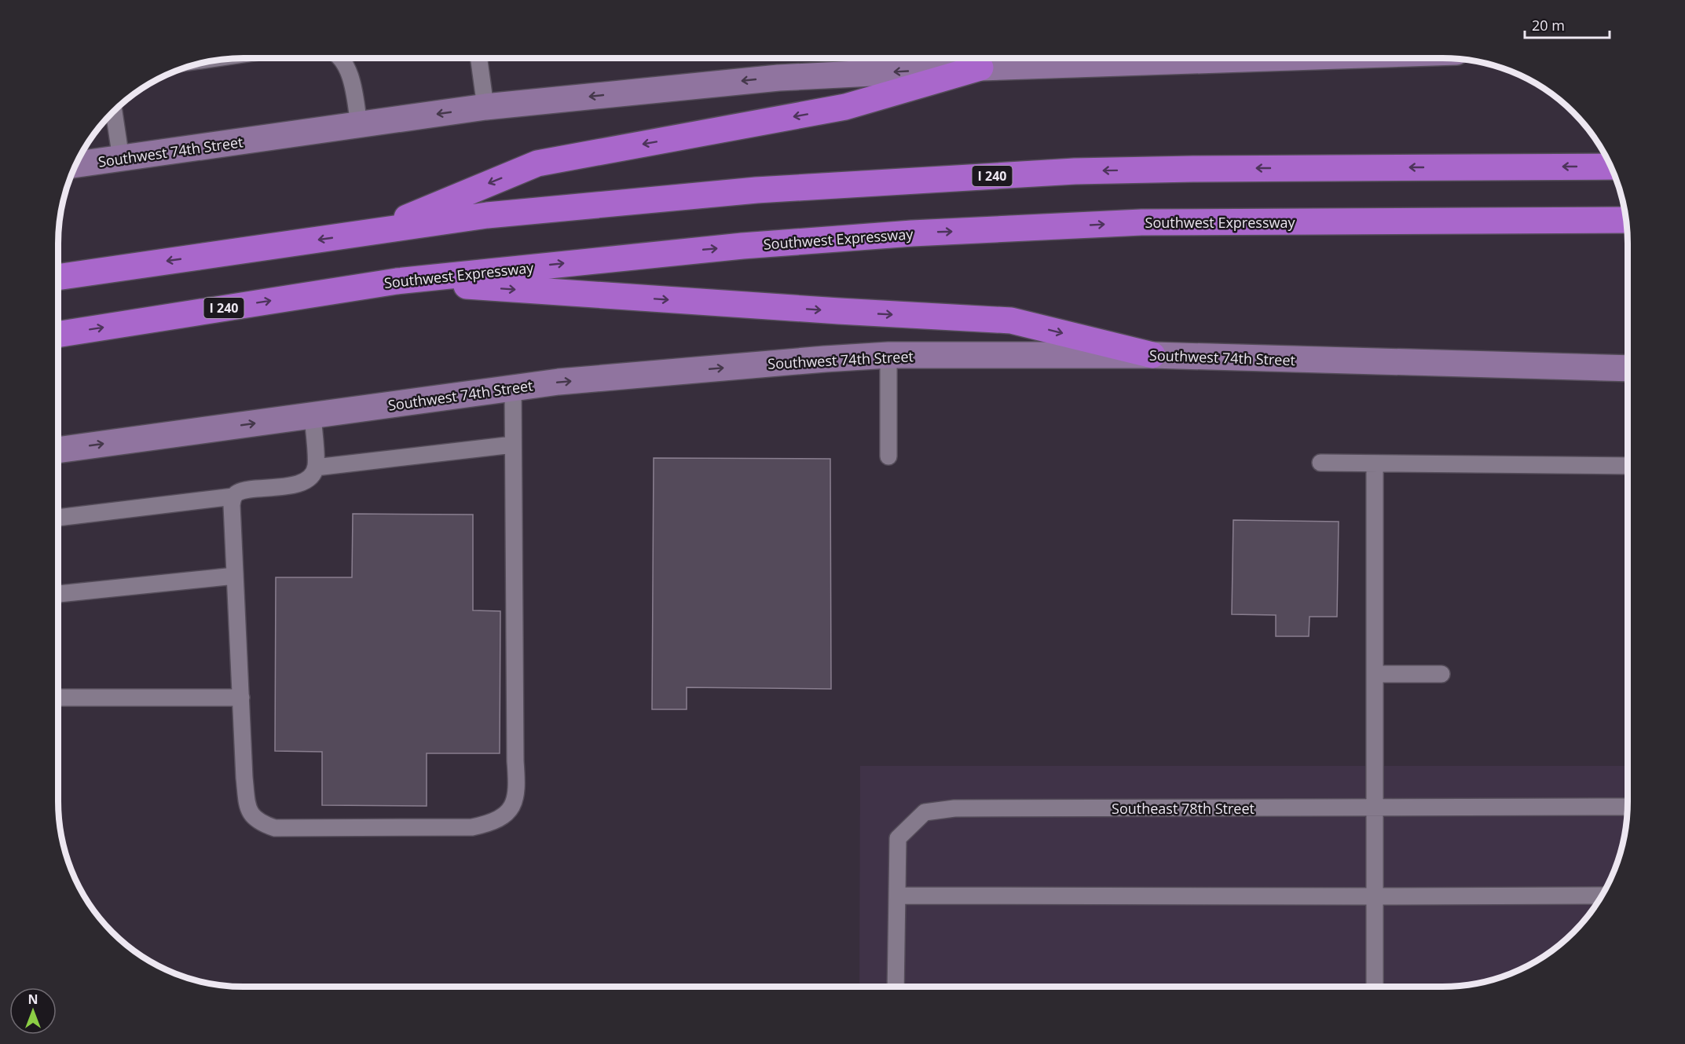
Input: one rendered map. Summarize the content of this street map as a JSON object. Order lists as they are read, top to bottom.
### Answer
{
  "streets": {
    "highway": ["I 240", "Southwest Expressway"],
    "main road": ["Southwest 74th Street"],
    "lane": ["Southeast 78th Street"]
  },
  "scale_bar": "20 m",
  "north": "top"
}
